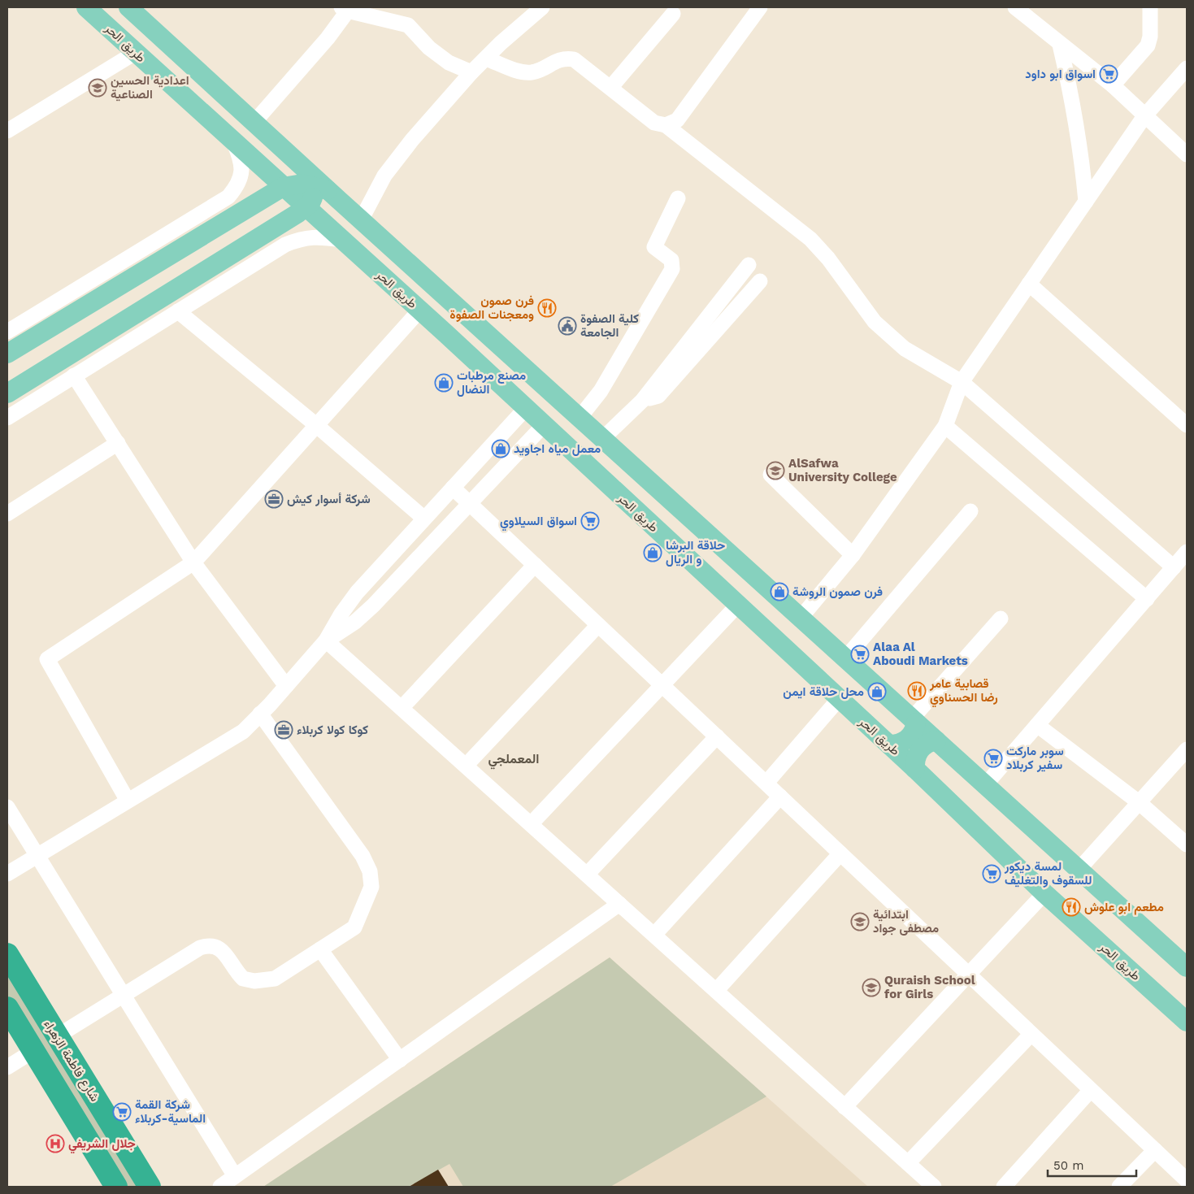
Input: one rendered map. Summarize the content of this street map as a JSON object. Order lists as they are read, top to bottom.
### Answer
{
  "streets": {
    "highway": ["شارع فاطمة الزهراء"],
    "main road": ["طريق الحر"]
  },
  "districts": ["المعملجي"],
  "places": {
    "supermarket": [
      "اسواق ابو داود",
      "اسواق السيلاوي",
      "Alaa Al Aboudi Markets",
      "سوبر ماركت سفير كربلاد",
      "لمسة ديكور للسقوف والتغليف",
      "شركة القمة الماسية-كربلاء"
    ],
    "school or university": [
      "اعدادية الحسين الصناعية",
      "AlSafwa University College",
      "ابتدائية مصطفى جواد",
      "Quraish School for Girls"
    ],
    "restaurant": ["فرن صمون ومعجنات الصفوة", "قصابية عامر رضا الحسناوي", "مطعم ابو علوش"],
    "public building": ["كلية الصفوة الجامعة"],
    "shop": [
      "مصنع مرطبات النضال",
      "معمل مياه اجاويد",
      "حلاقة البرشا و الريال",
      "فرن صمون الروشة",
      "محل حلاقة ايمن"
    ],
    "office": ["شركة أسوار كيش", "كوكا كولا كربلاء"],
    "hospital": ["جلال الشريفي"]
  },
  "scale_bar": "50 m"
}
